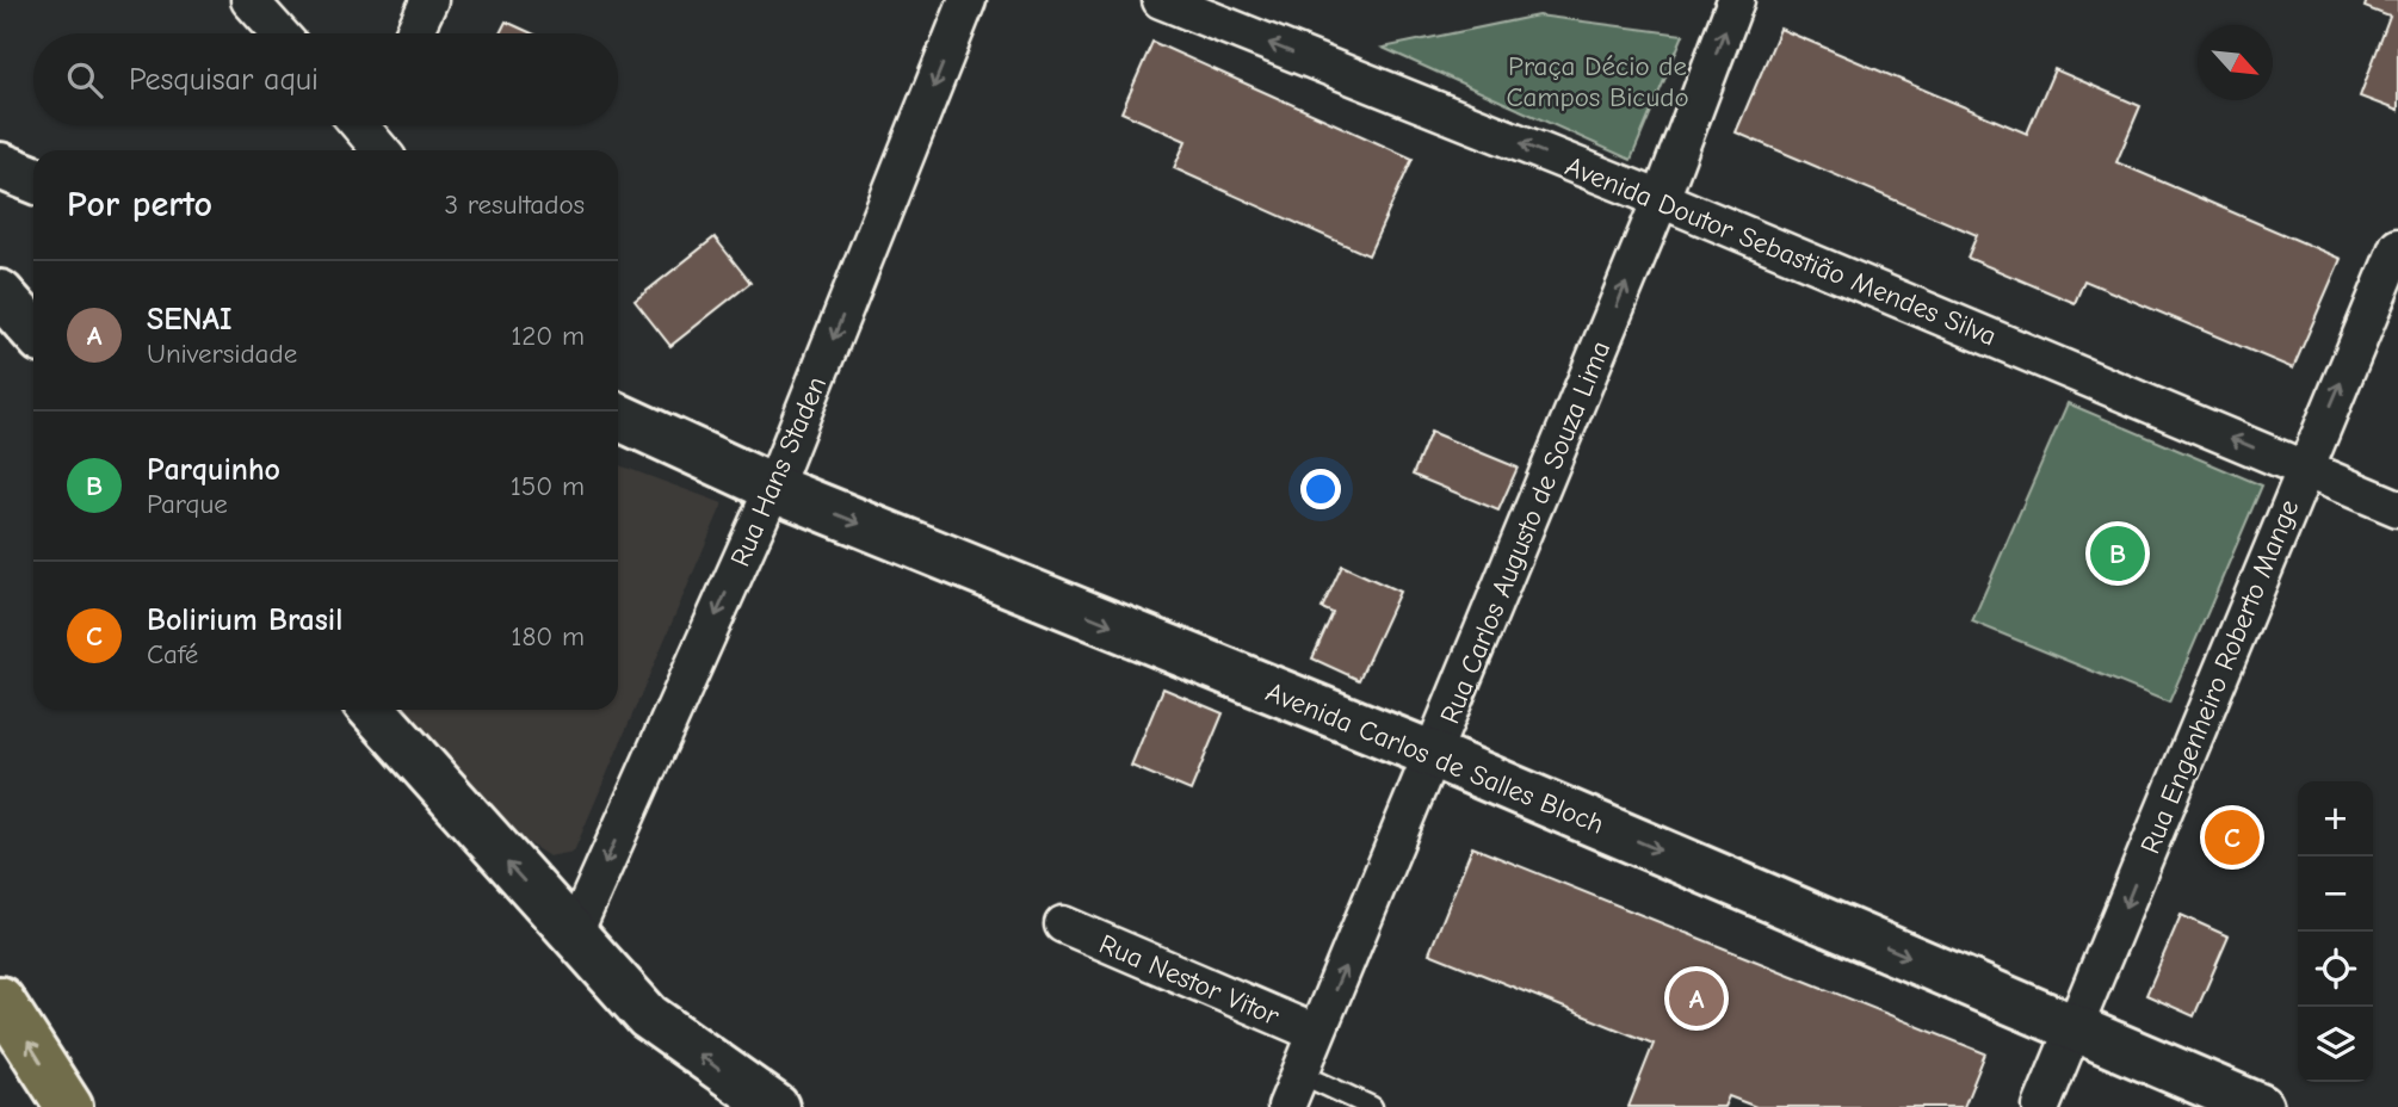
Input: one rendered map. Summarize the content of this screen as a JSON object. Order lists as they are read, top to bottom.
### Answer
{
  "streets": {
    "street": [
      "Avenida Doutor Sebastião Mendes Silva",
      "Rua Hans Staden",
      "Rua Carlos Augusto de Souza Lima",
      "Rua Engenheiro Roberto Mange",
      "Avenida Carlos de Salles Bloch",
      "Rua Nestor Vitor"
    ]
  },
  "crossings": [
    ["Avenida Doutor Sebastião Mendes Silva", "Rua Carlos Augusto de Souza Lima"],
    ["Avenida Doutor Sebastião Mendes Silva", "Rua Engenheiro Roberto Mange"],
    ["Rua Hans Staden", "Avenida Carlos de Salles Bloch"],
    ["Rua Carlos Augusto de Souza Lima", "Avenida Carlos de Salles Bloch"],
    ["Rua Carlos Augusto de Souza Lima", "Rua Nestor Vitor"],
    ["Rua Engenheiro Roberto Mange", "Avenida Carlos de Salles Bloch"]
  ],
  "one_way": [
    "Avenida Doutor Sebastião Mendes Silva",
    "Rua Hans Staden",
    "Rua Carlos Augusto de Souza Lima",
    "Avenida Carlos de Salles Bloch"
  ],
  "parks": ["Praça Décio de Campos Bicudo"],
  "north": "bottom right",
  "page": {
    "search": "Pesquisar aqui",
    "heading": ["Por perto", "3 resultados"],
    "list": [
      {
        "mark": "A",
        "name": "SENAI",
        "note": "Universidade",
        "value": "120 m"
      },
      {
        "mark": "B",
        "name": "Parquinho",
        "note": "Parque",
        "value": "150 m"
      },
      {
        "mark": "C",
        "name": "Bolirium Brasil",
        "note": "Café",
        "value": "180 m"
      }
    ],
    "pins": ["B", "C", "A"],
    "map_buttons": ["+", "−"]
  }
}
